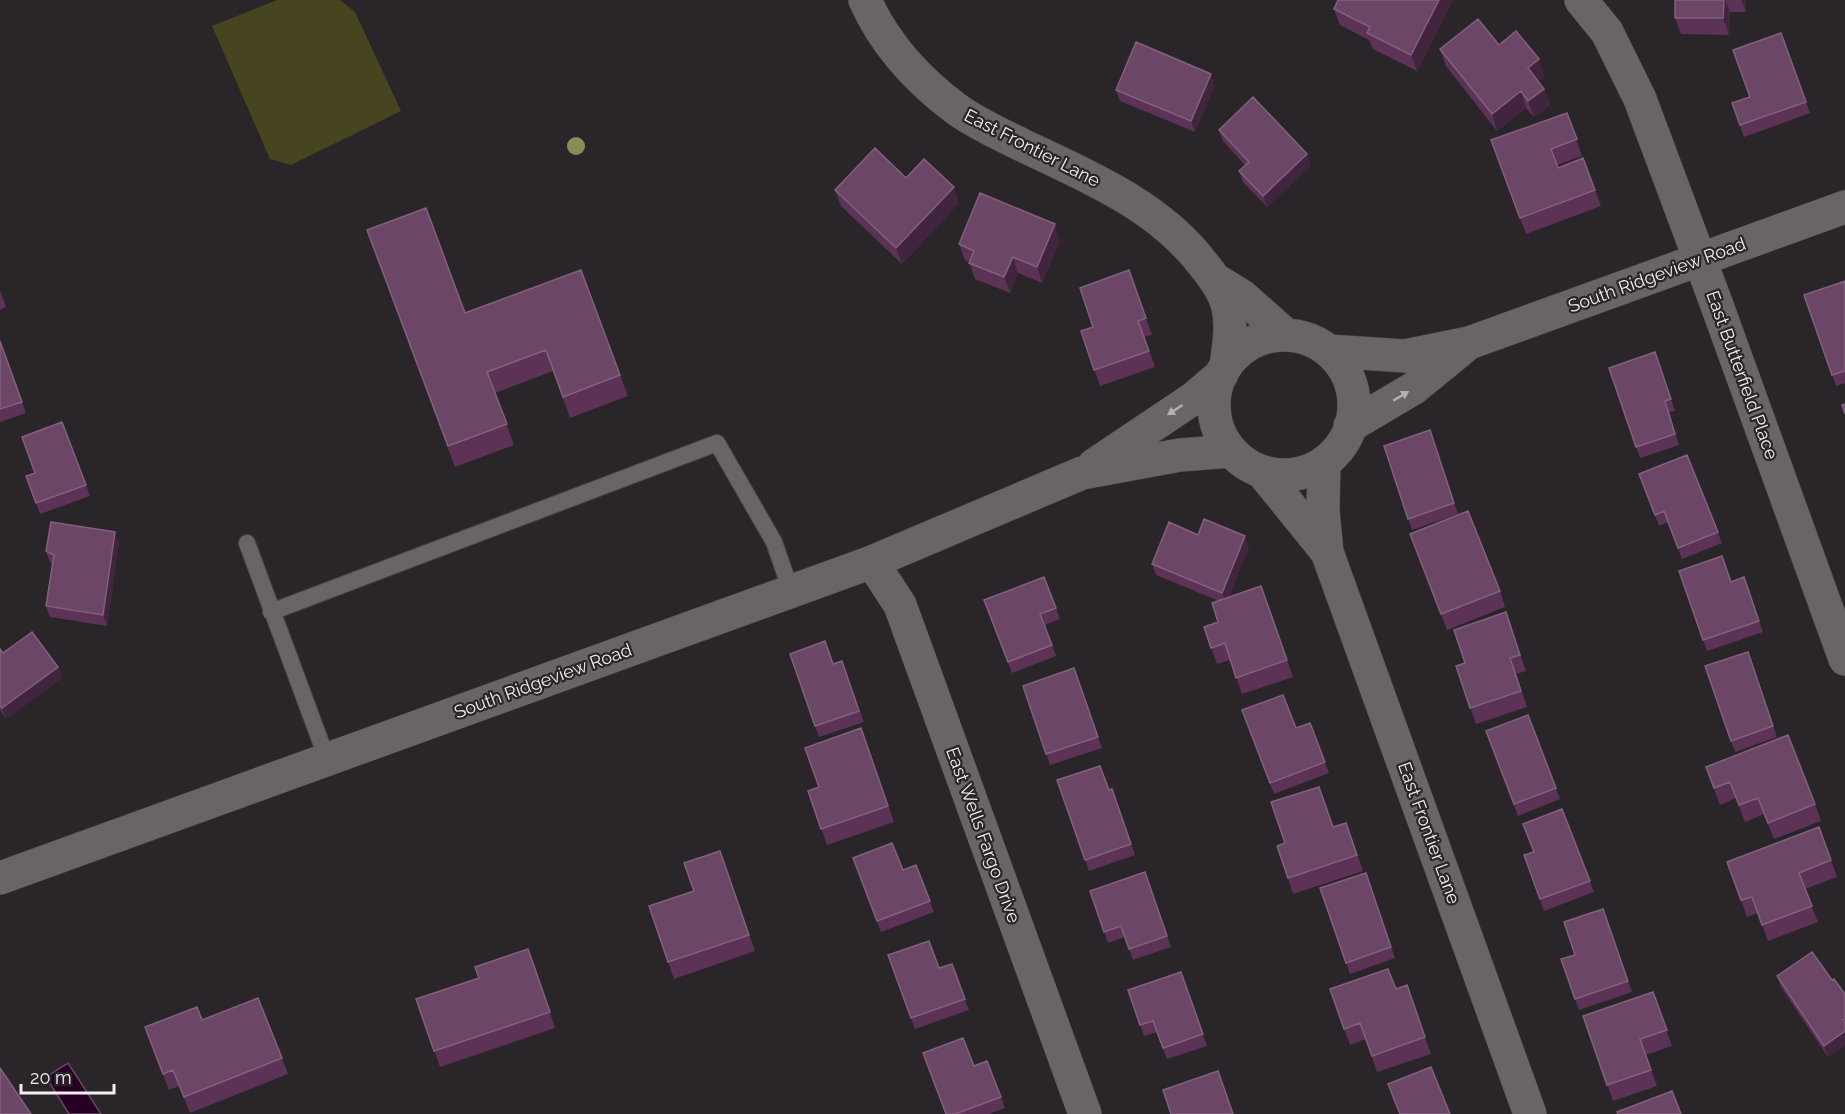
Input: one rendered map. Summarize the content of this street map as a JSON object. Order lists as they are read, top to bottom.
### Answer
{
  "streets": {
    "street": [
      "East Frontier Lane",
      "South Ridgeview Road",
      "East Butterfield Place",
      "East Wells Fargo Drive"
    ]
  },
  "crossings": [
    ["South Ridgeview Road", "East Butterfield Place"],
    ["South Ridgeview Road", "East Wells Fargo Drive"]
  ],
  "scale_bar": "20 m"
}
